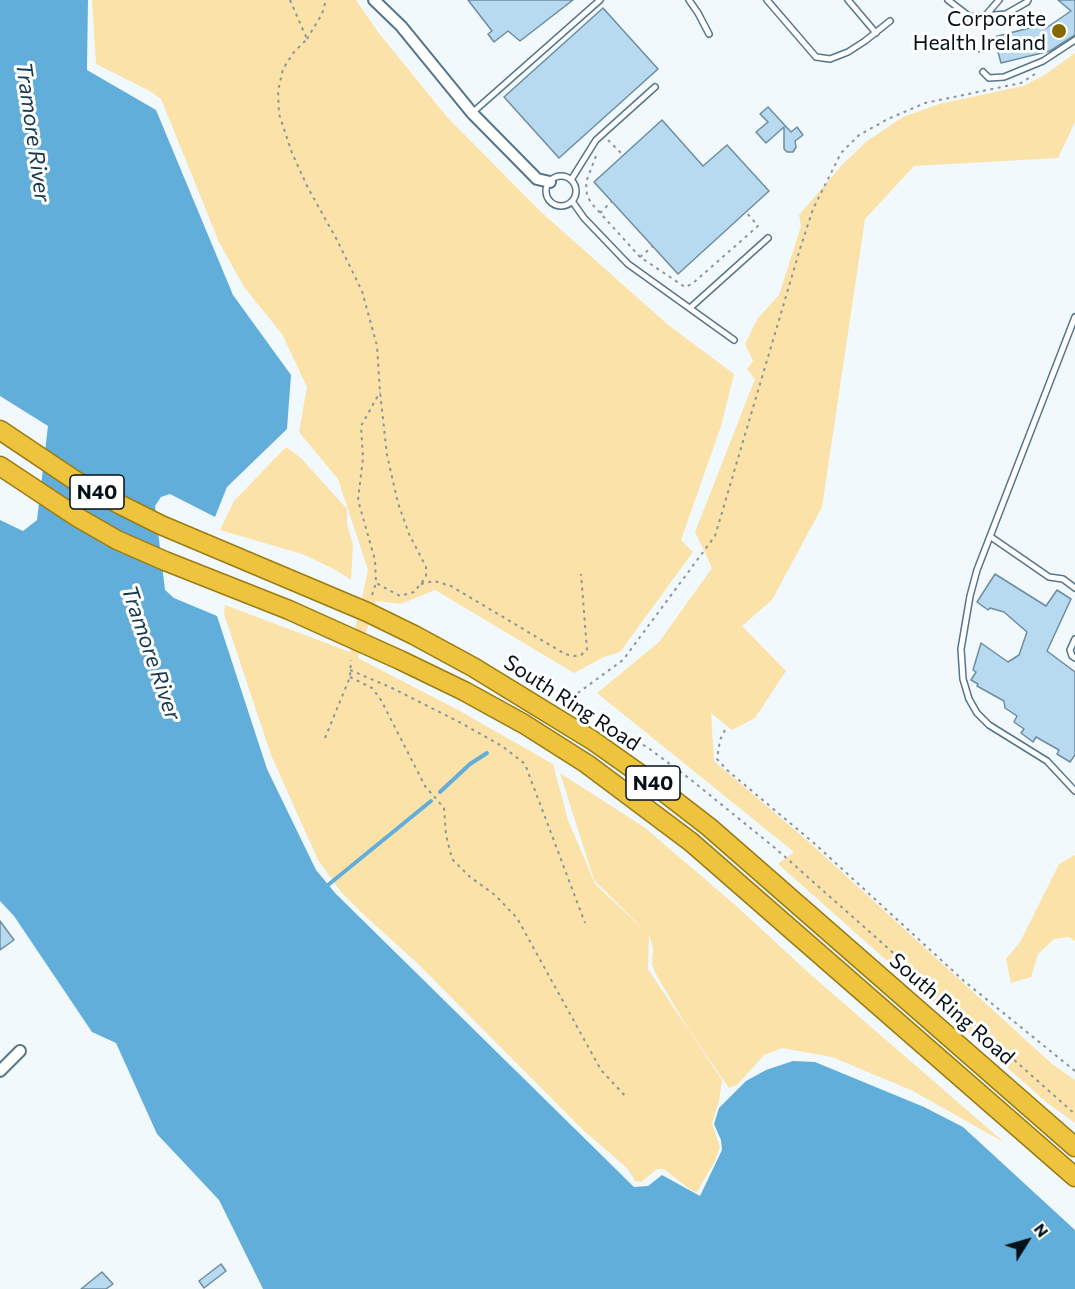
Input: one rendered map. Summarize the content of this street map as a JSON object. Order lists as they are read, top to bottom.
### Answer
{
  "streets": {
    "highway": ["N40", "South Ring Road"]
  },
  "water": ["Tramore River"],
  "places": ["Corporate Health Ireland"],
  "north": "top right"
}
